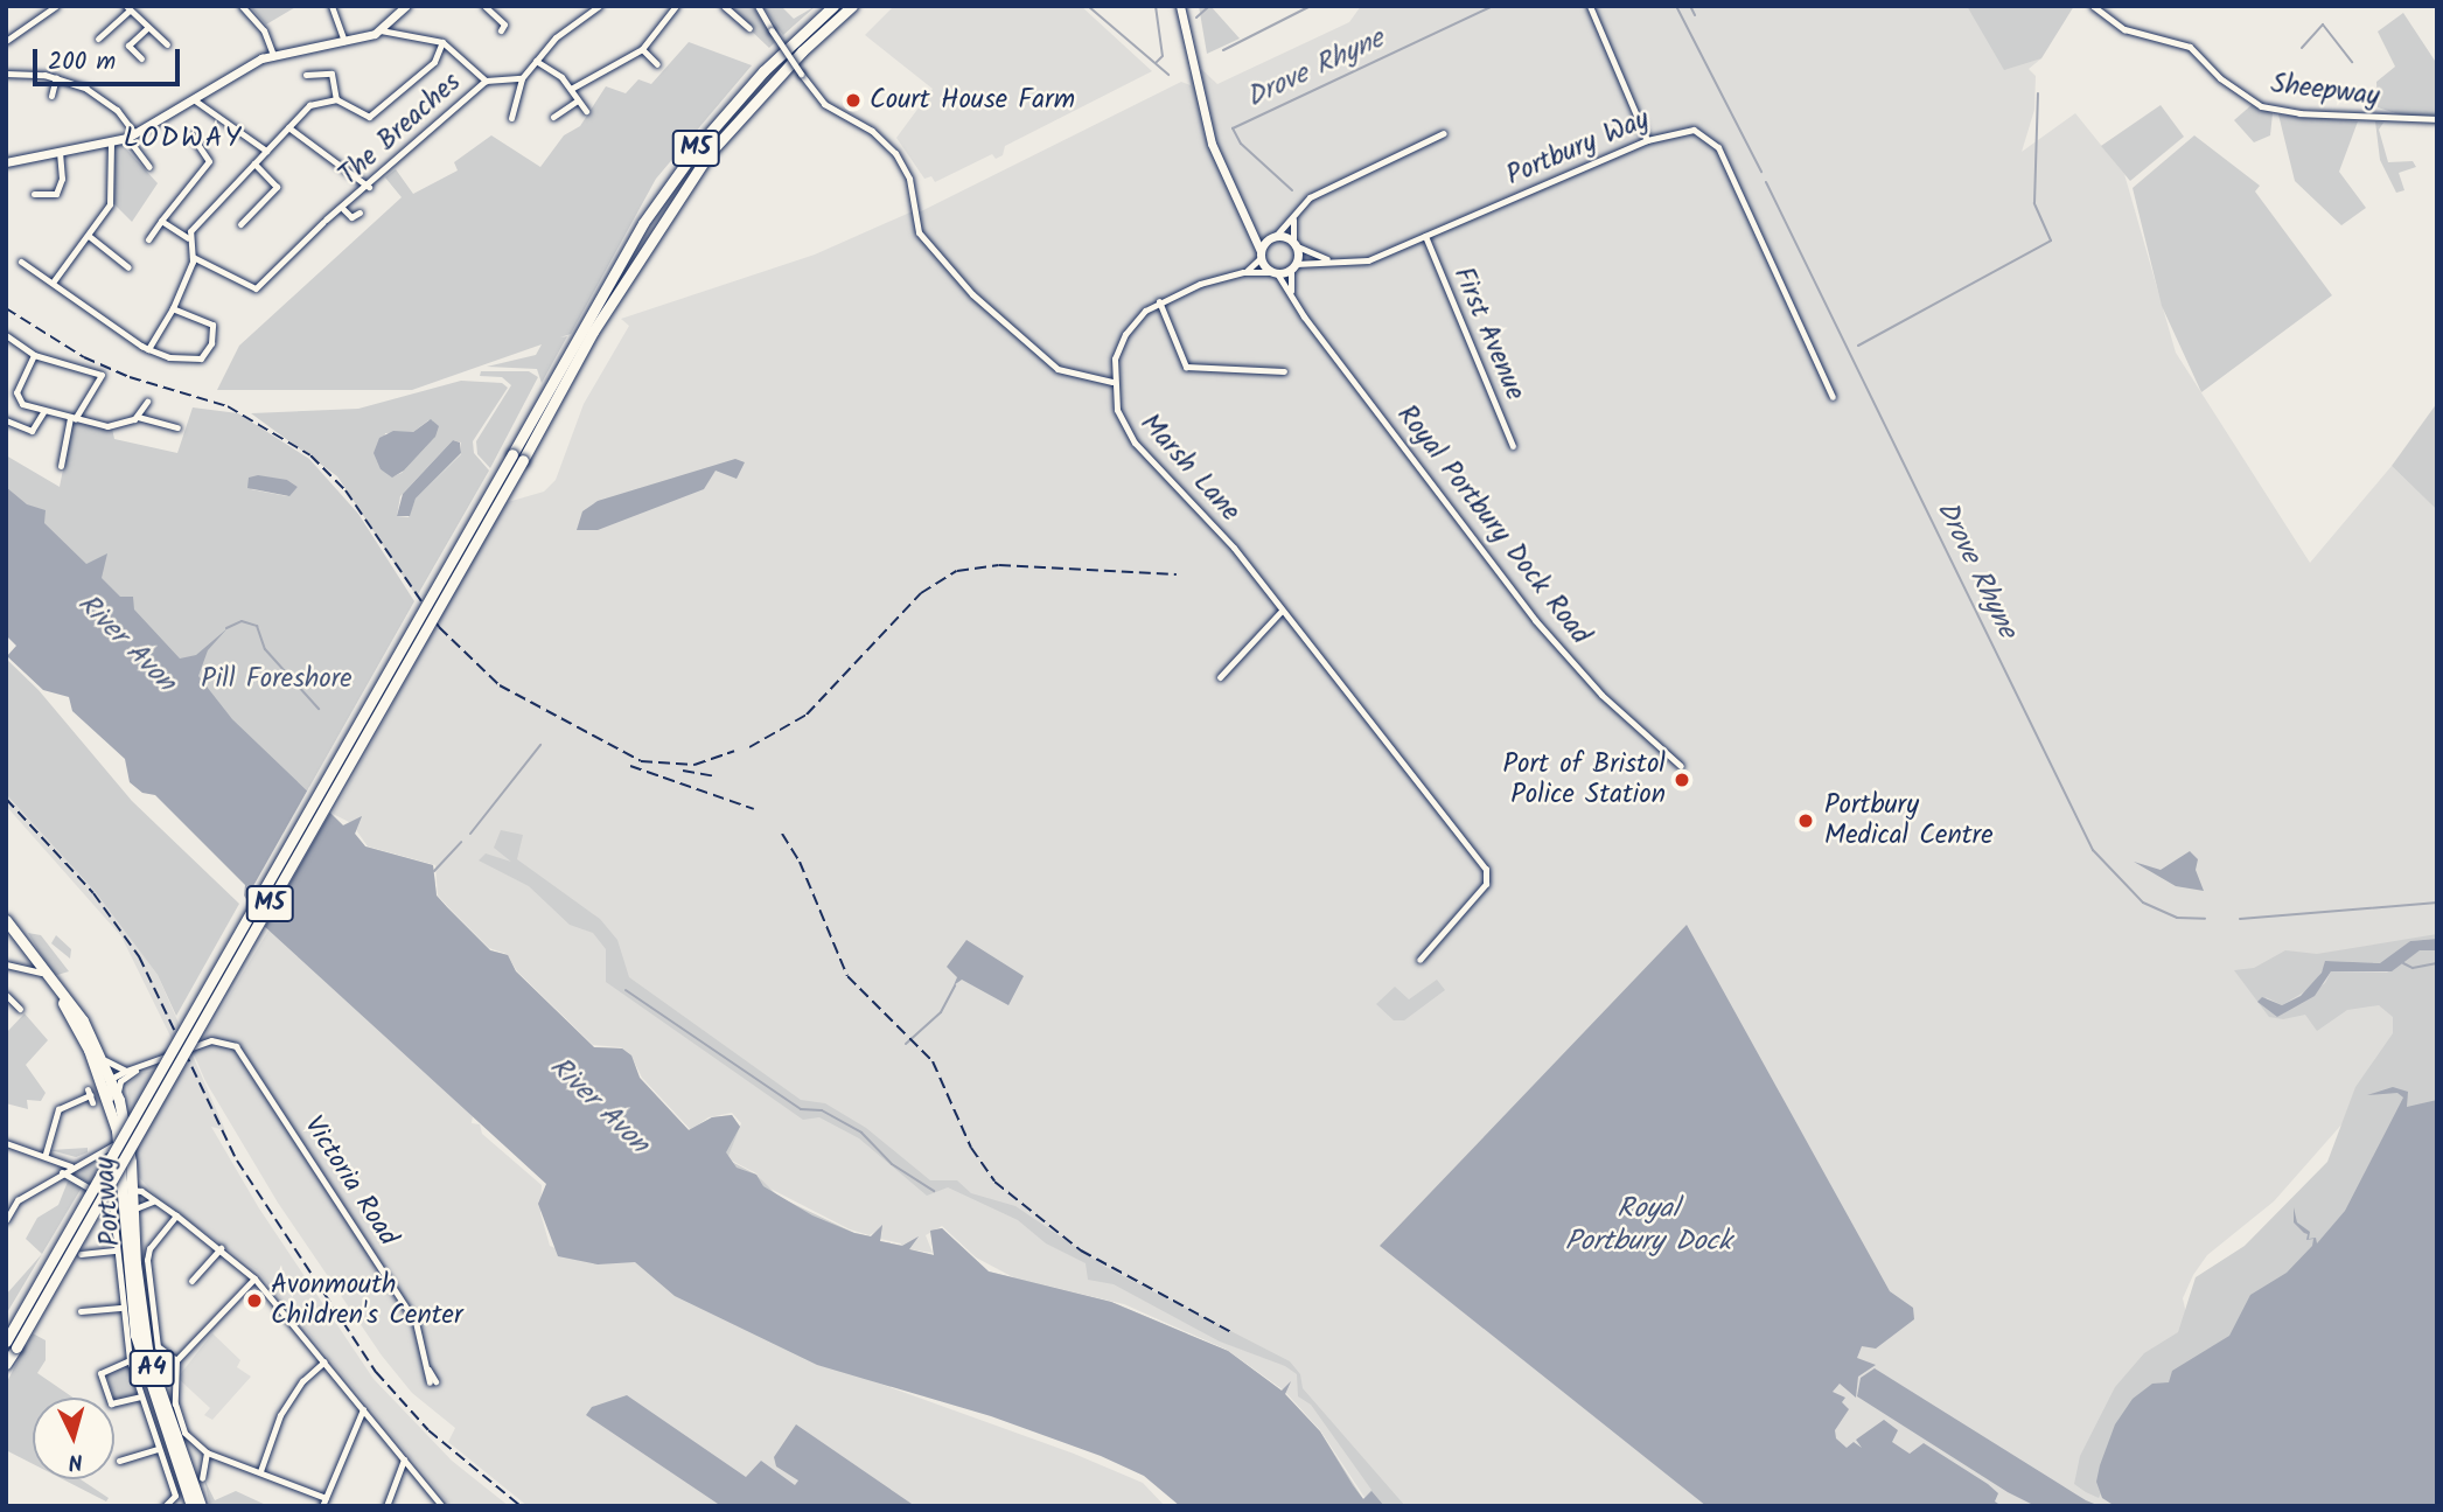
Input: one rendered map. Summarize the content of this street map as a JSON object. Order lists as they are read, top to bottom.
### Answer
{
  "streets": {
    "highway": ["M5", "Portway", "A4"],
    "street": [
      "Sheepway",
      "The Breaches",
      "Portbury Way",
      "First Avenue",
      "Marsh Lane",
      "Royal Portbury Dock Road",
      "Victoria Road"
    ]
  },
  "crossings": [
    ["Portbury Way", "First Avenue"],
    ["Portbury Way", "Royal Portbury Dock Road"]
  ],
  "districts": ["LODWAY"],
  "water": ["Drove Rhyne", "River Avon", "Royal Portbury Dock"],
  "parks": ["Pill Foreshore"],
  "places": [
    "Court House Farm",
    "Port of Bristol Police Station",
    "Portbury Medical Centre",
    "Avonmouth Children's Center"
  ],
  "scale_bar": "200 m",
  "north": "bottom"
}
